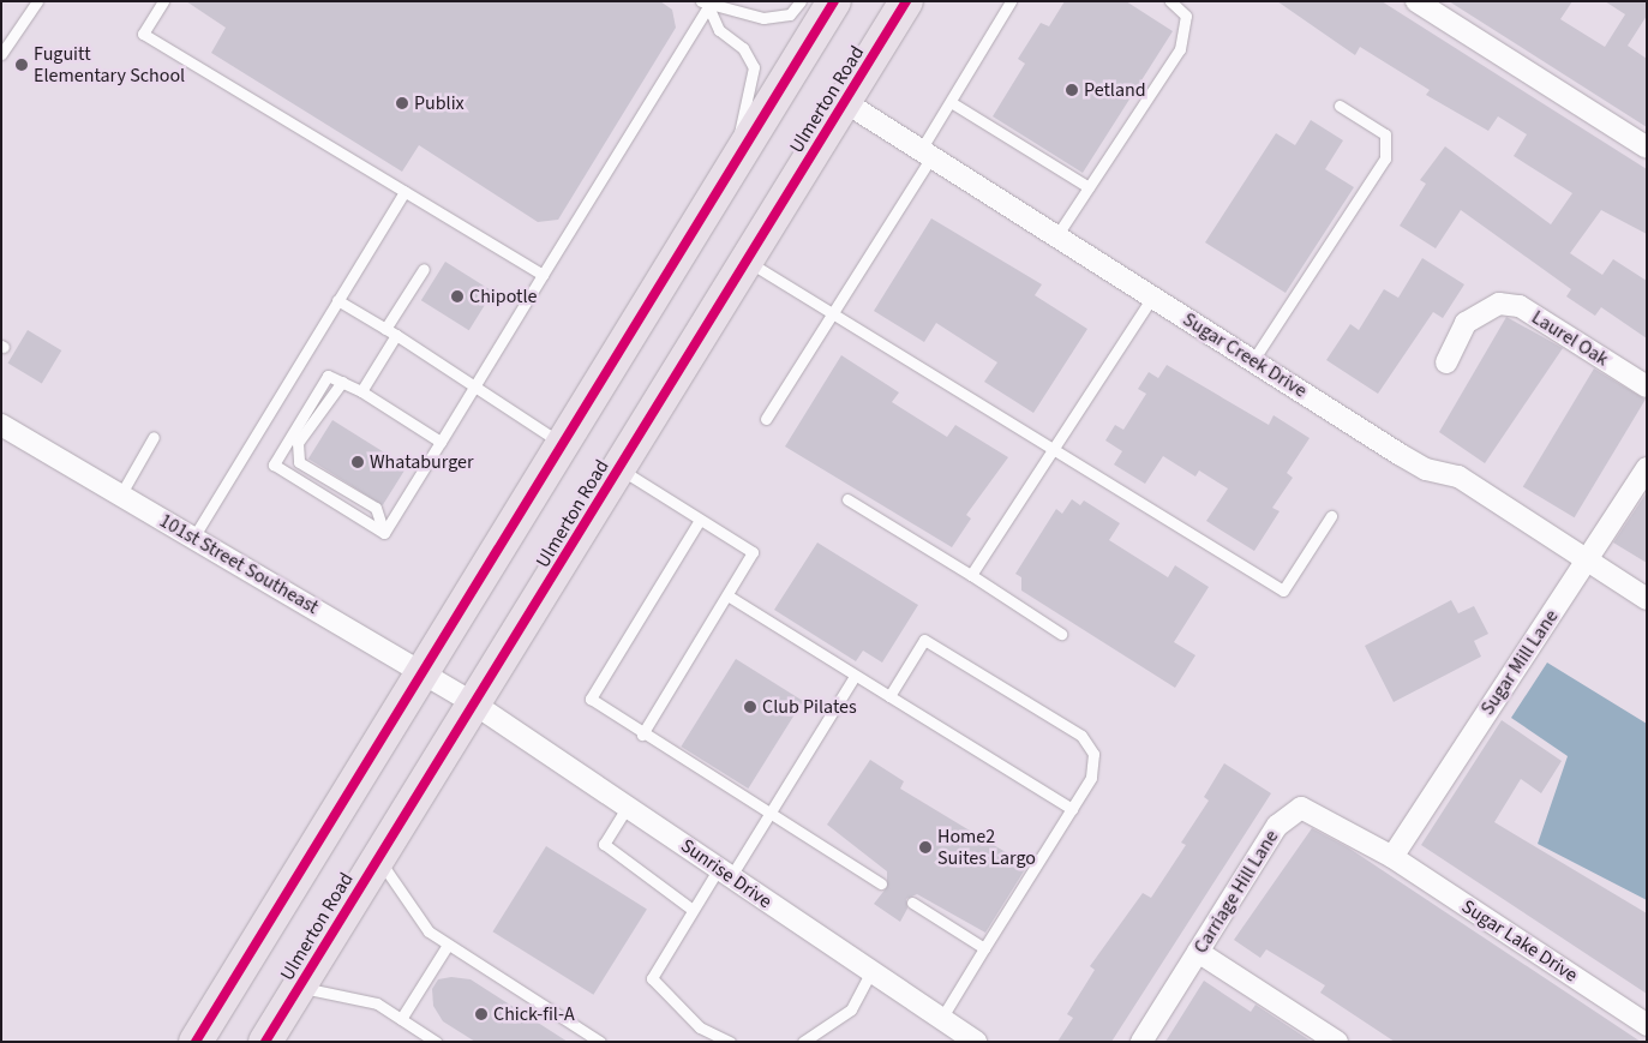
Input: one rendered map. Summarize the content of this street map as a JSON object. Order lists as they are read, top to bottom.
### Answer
{
  "streets": {
    "main road": ["Ulmerton Road"],
    "street": [
      "Laurel Oak",
      "Sugar Creek Drive",
      "101st Street Southeast",
      "Sugar Mill Lane",
      "Sunrise Drive",
      "Carriage Hill Lane",
      "Sugar Lake Drive"
    ]
  },
  "crossings": [
    ["Ulmerton Road", "Sugar Creek Drive"],
    ["Ulmerton Road", "101st Street Southeast"],
    ["Ulmerton Road", "Sunrise Drive"],
    ["Sugar Creek Drive", "Sugar Mill Lane"],
    ["101st Street Southeast", "Sunrise Drive"],
    ["Sugar Mill Lane", "Carriage Hill Lane"],
    ["Sugar Mill Lane", "Sugar Lake Drive"],
    ["Carriage Hill Lane", "Sugar Lake Drive"]
  ],
  "places": [
    "Fuguitt Elementary School",
    "Petland",
    "Publix",
    "Chipotle",
    "Whataburger",
    "Club Pilates",
    "Home2 Suites Largo",
    "Chick-fil-A"
  ]
}
